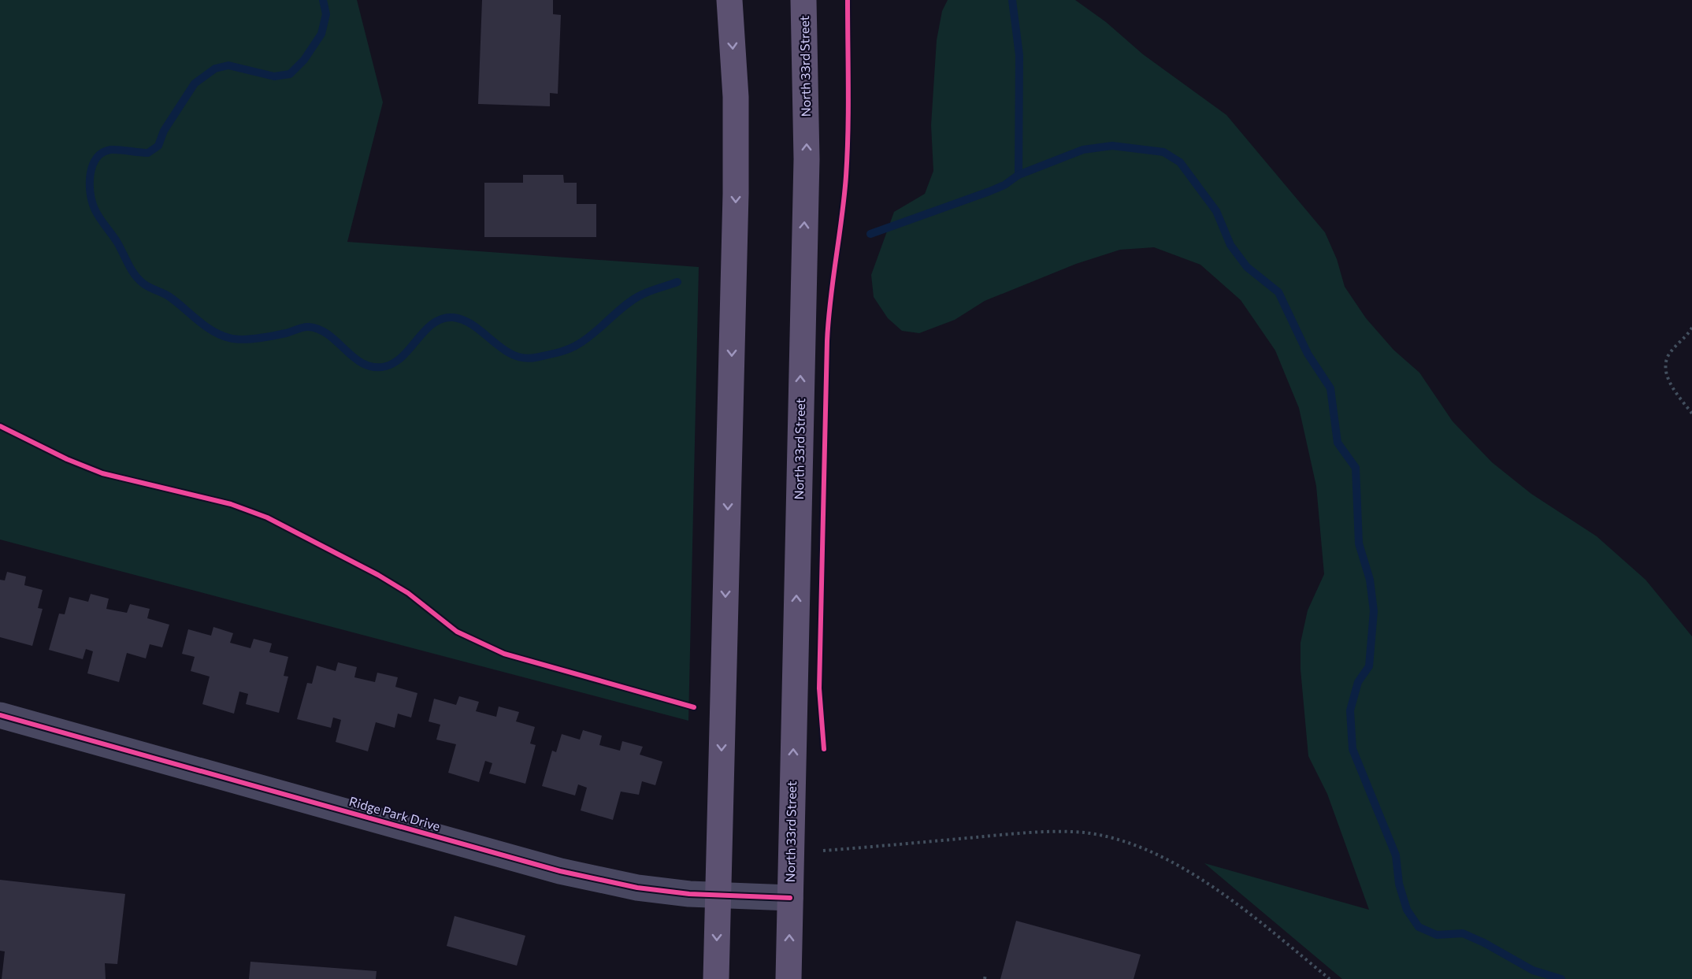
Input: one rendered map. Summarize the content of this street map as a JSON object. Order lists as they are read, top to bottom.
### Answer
{
  "streets": {
    "main road": ["North 33rd Street"],
    "street": ["Ridge Park Drive"]
  },
  "crossings": [
    ["North 33rd Street", "Ridge Park Drive"]
  ]
}
